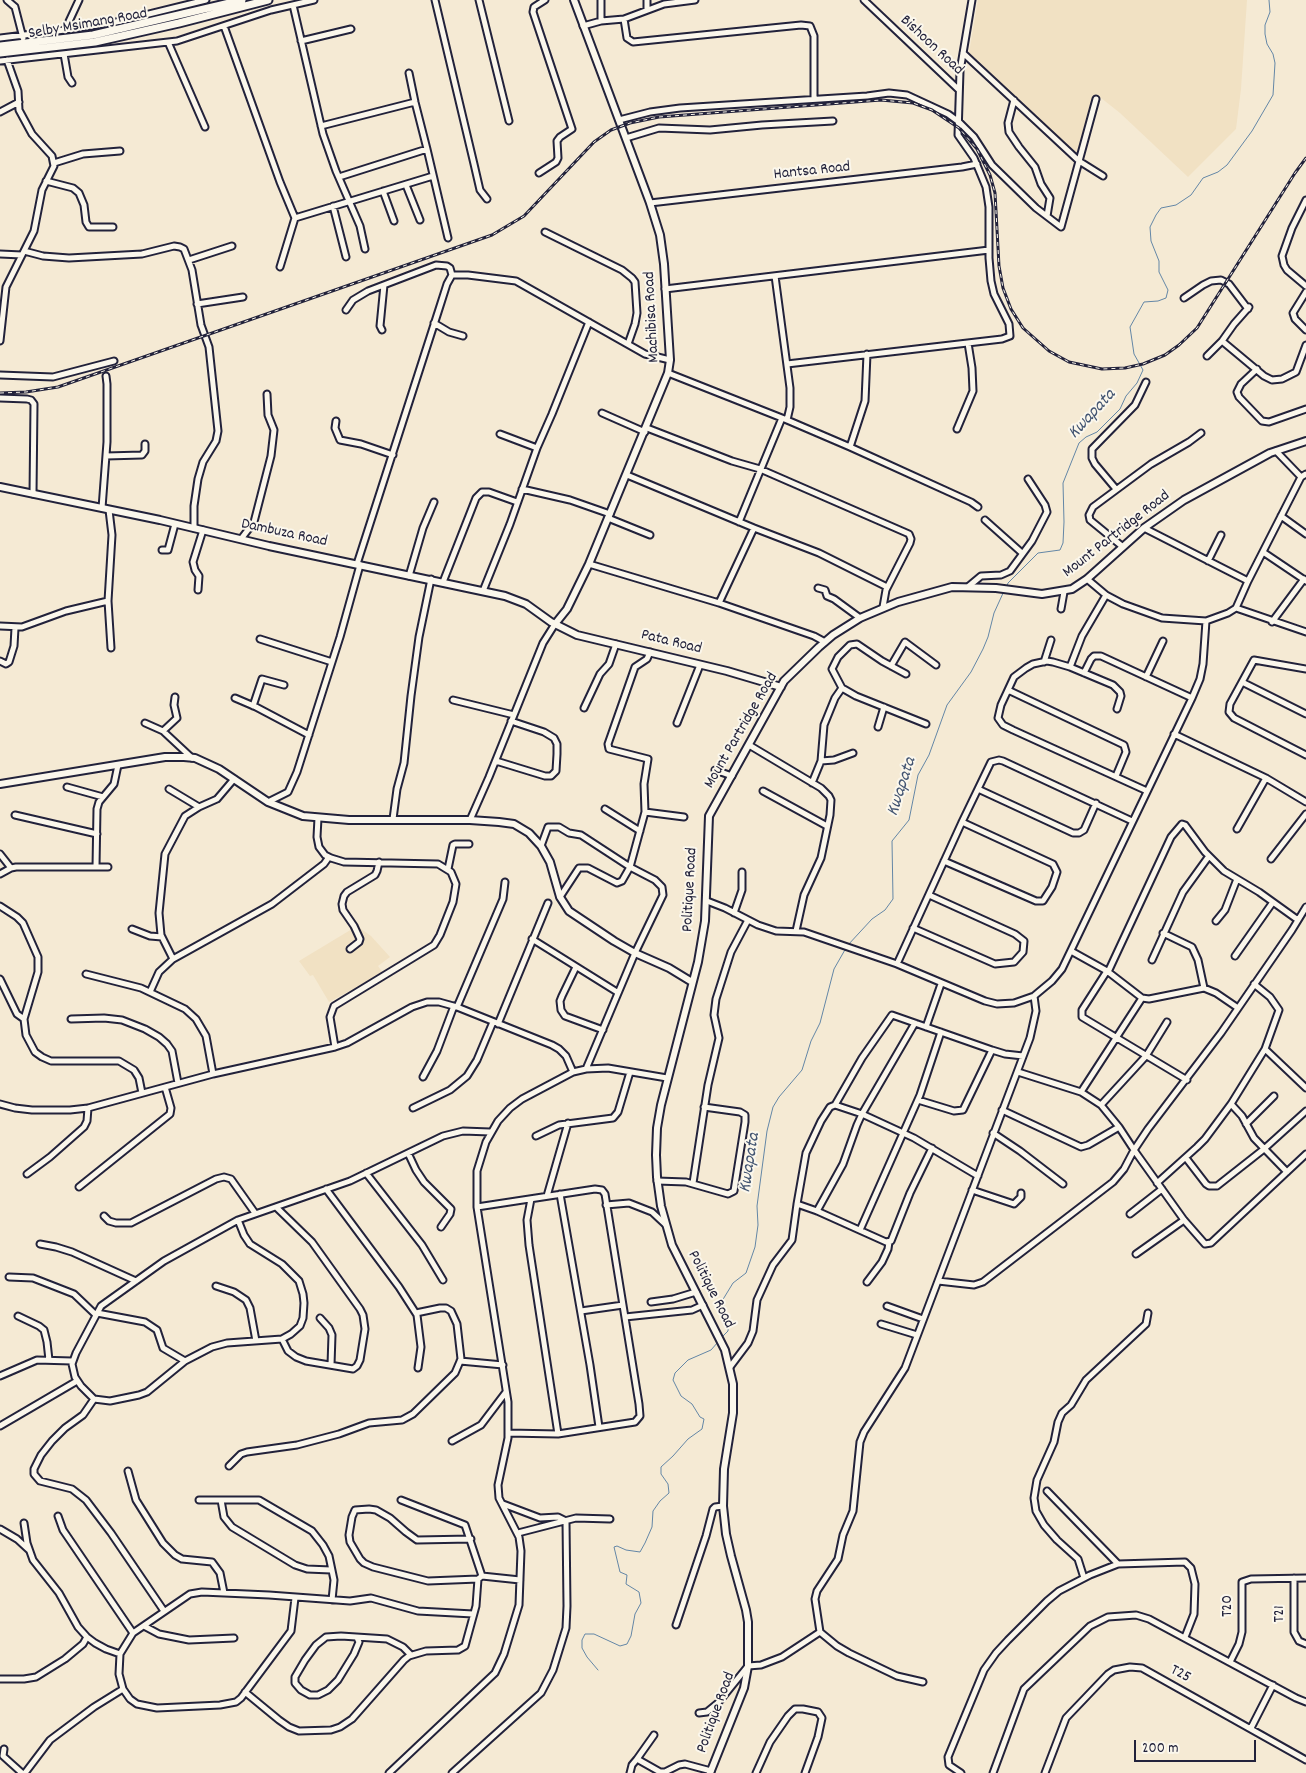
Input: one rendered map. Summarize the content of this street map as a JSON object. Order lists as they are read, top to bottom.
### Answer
{
  "streets": {
    "main road": ["Selby Msimang Road"],
    "street": [
      "Bishoon Road",
      "Hantsa Road",
      "Machibisa Road",
      "Dambuza Road",
      "Mount Partridge Road",
      "Pata Road",
      "Politique Road",
      "T20",
      "T21",
      "T25"
    ]
  },
  "crossings": [
    ["Hantsa Road", "Machibisa Road"],
    ["Machibisa Road", "Dambuza Road"],
    ["Machibisa Road", "Pata Road"],
    ["Dambuza Road", "Pata Road"],
    ["Mount Partridge Road", "Pata Road"],
    ["Mount Partridge Road", "Politique Road"],
    ["T20", "T21"]
  ],
  "water": ["Kwapata"],
  "scale_bar": "200 m"
}
